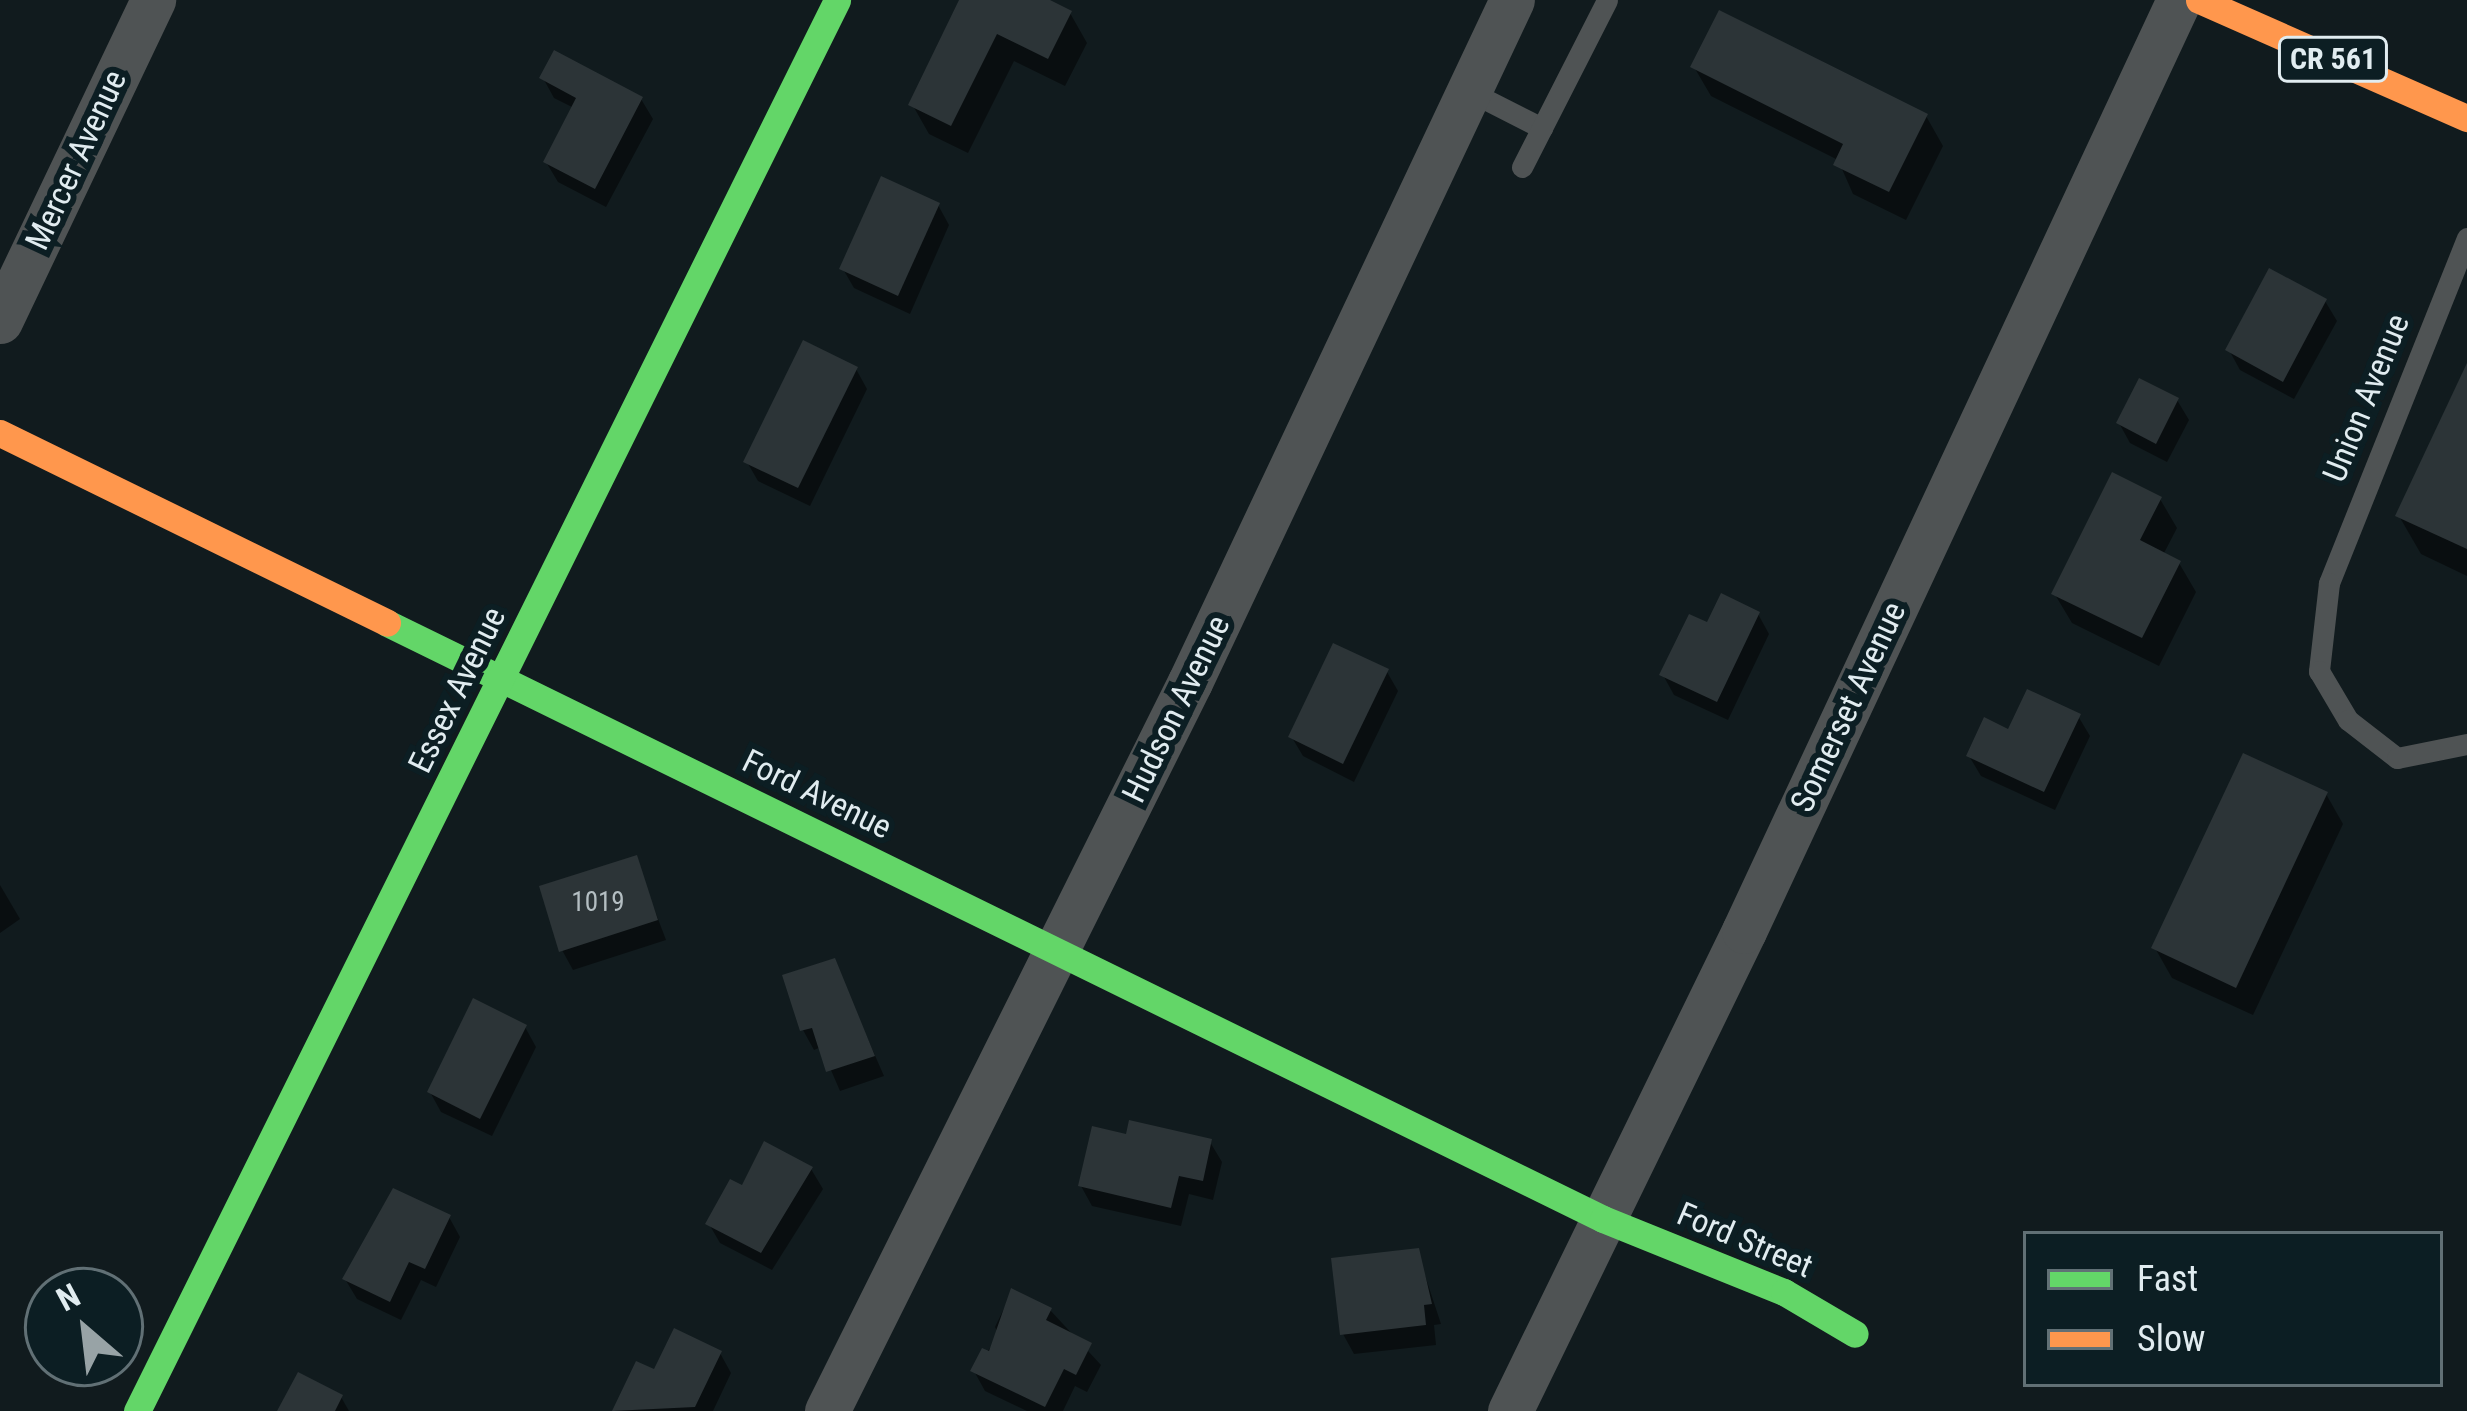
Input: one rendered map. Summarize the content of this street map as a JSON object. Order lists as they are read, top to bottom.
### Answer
{
  "streets": {
    "street": [
      "CR 561",
      "Mercer Avenue",
      "Essex Avenue",
      "Somerset Avenue",
      "Hudson Avenue",
      "Ford Avenue",
      "Ford Street"
    ],
    "lane": ["Union Avenue"]
  },
  "crossings": [
    ["Essex Avenue", "Ford Avenue"],
    ["Somerset Avenue", "Ford Avenue"],
    ["Somerset Avenue", "Ford Street"],
    ["Hudson Avenue", "Ford Avenue"],
    ["Ford Avenue", "Ford Street"]
  ],
  "house_numbers": ["1019"],
  "legend": ["Fast", "Slow"],
  "north": "top left"
}
